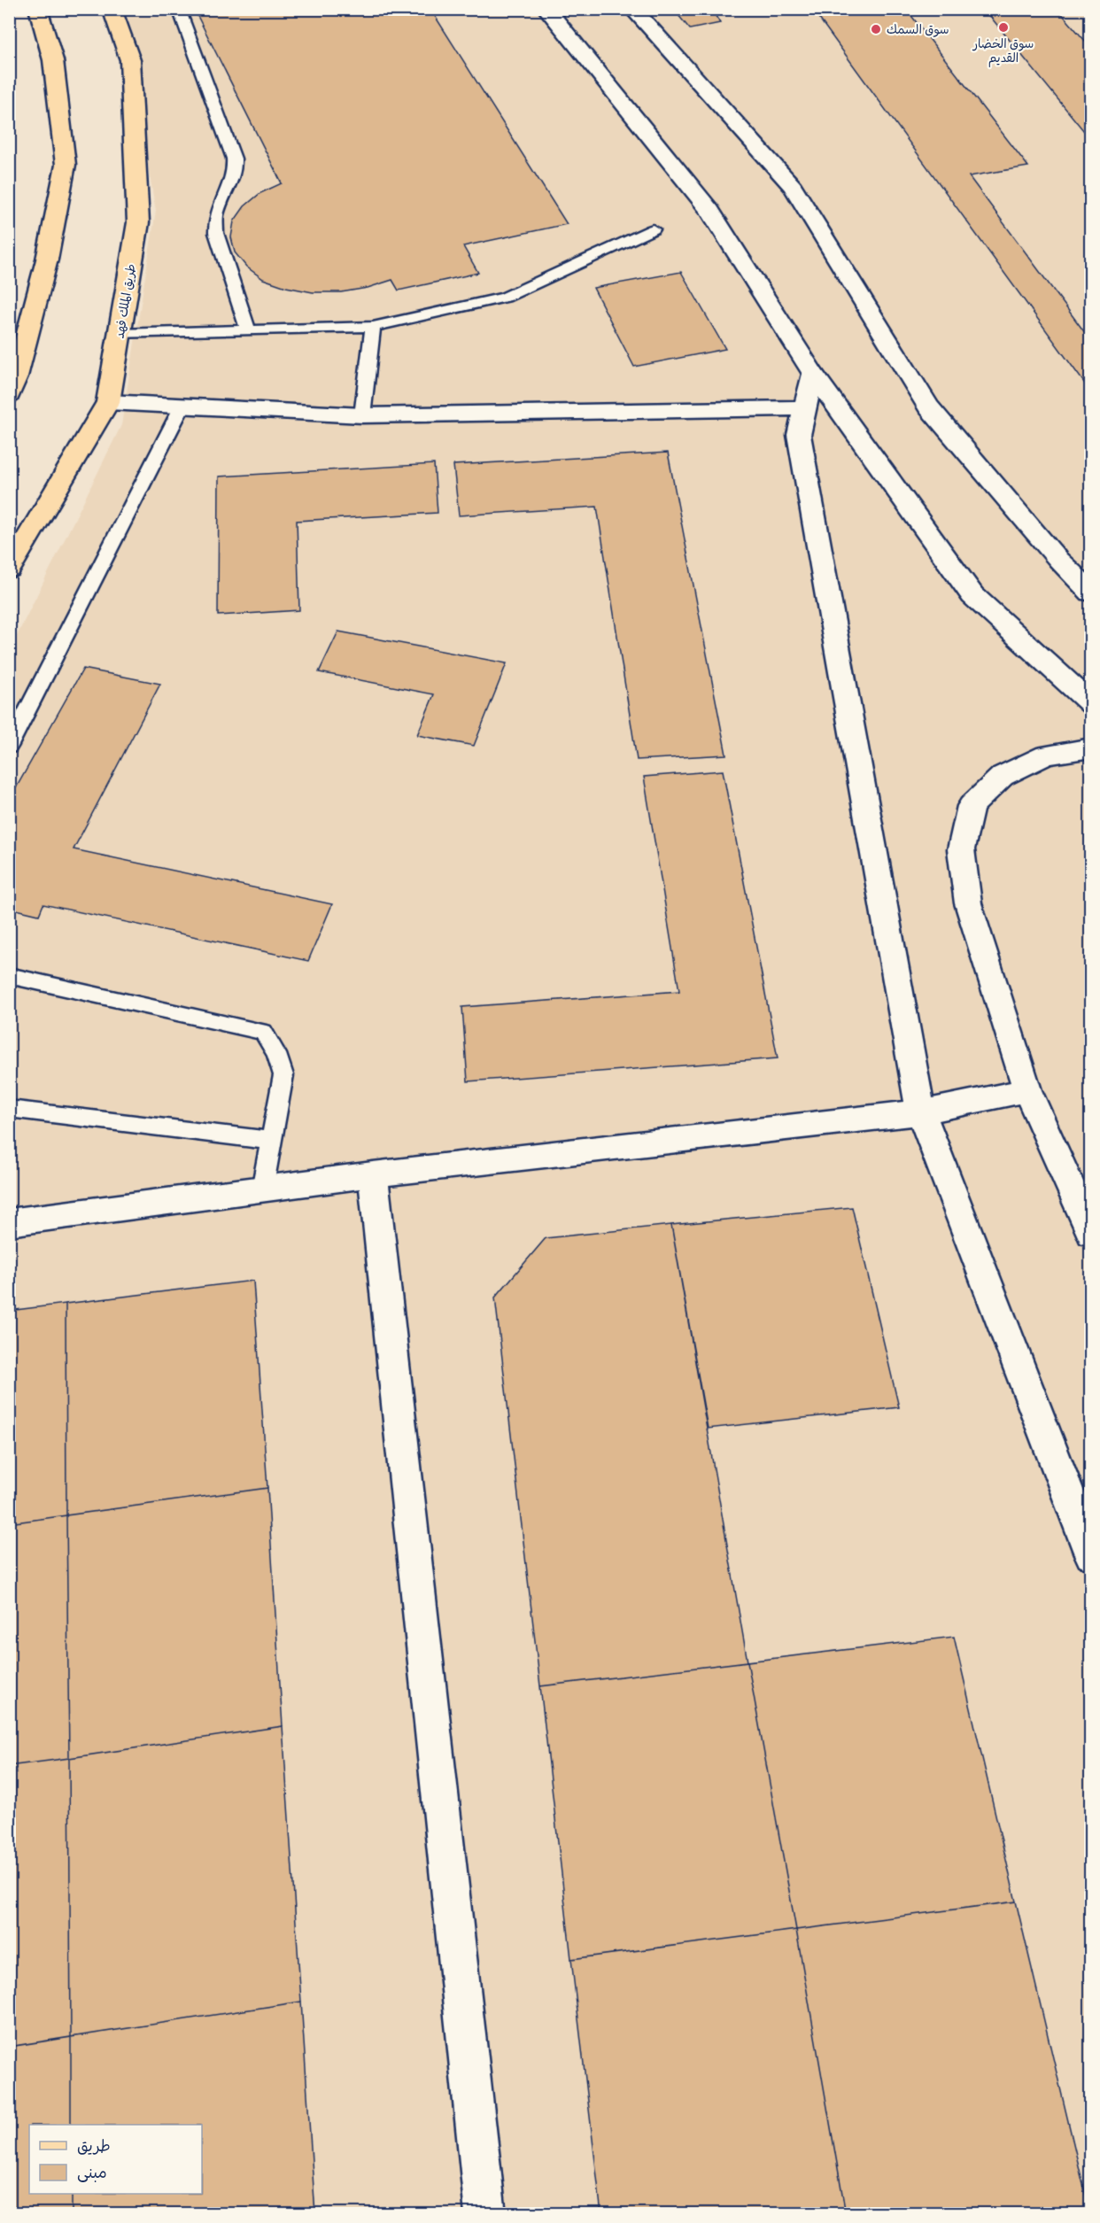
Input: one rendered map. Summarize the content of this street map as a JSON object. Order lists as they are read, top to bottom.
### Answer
{
  "streets": {
    "main road": ["طريق الملك فهد"]
  },
  "places": ["سوق الخضار القديم", "سوق السمك"],
  "legend": ["طريق", "مبنى"]
}
